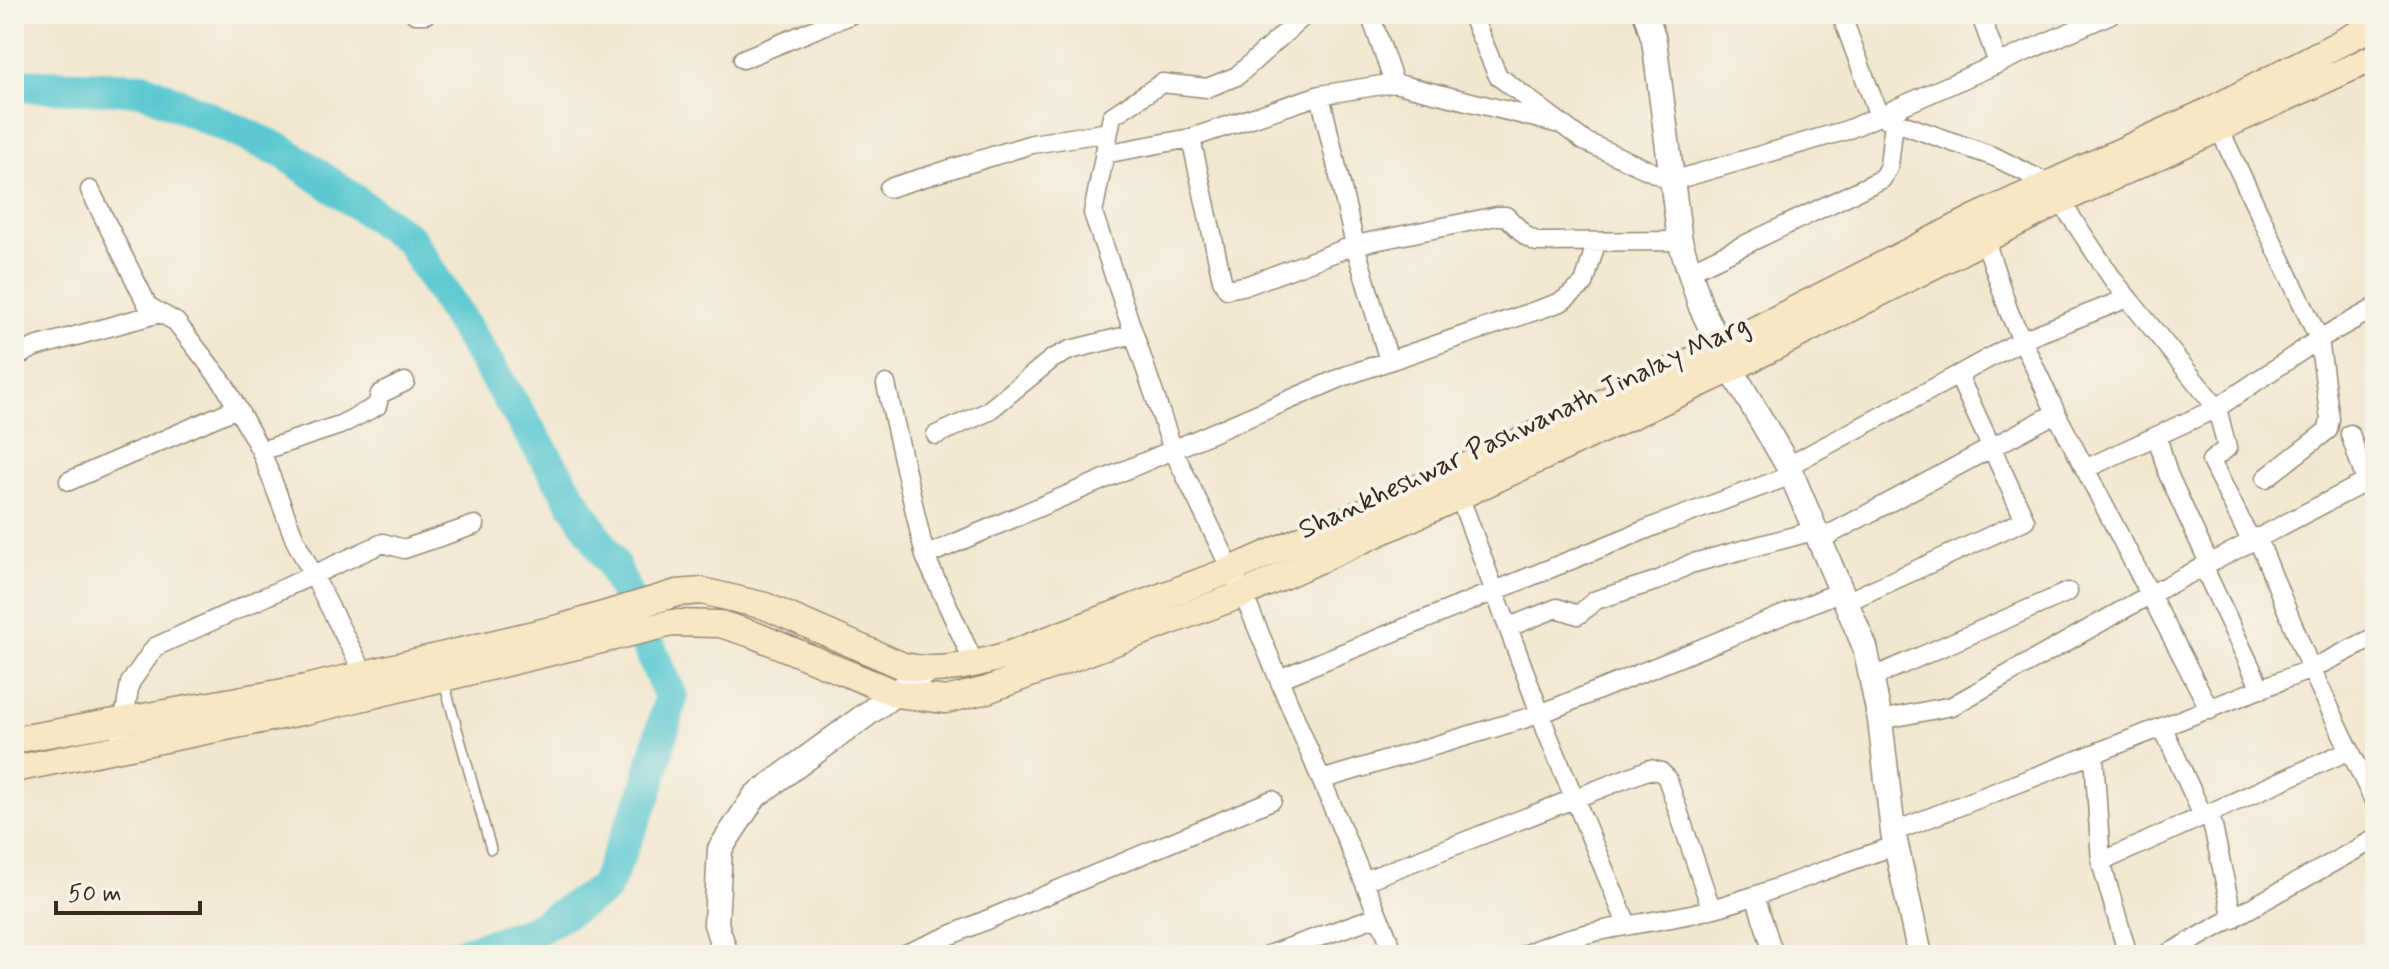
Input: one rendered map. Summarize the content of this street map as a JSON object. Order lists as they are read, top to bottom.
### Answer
{
  "scale_bar": "50 m"
}
